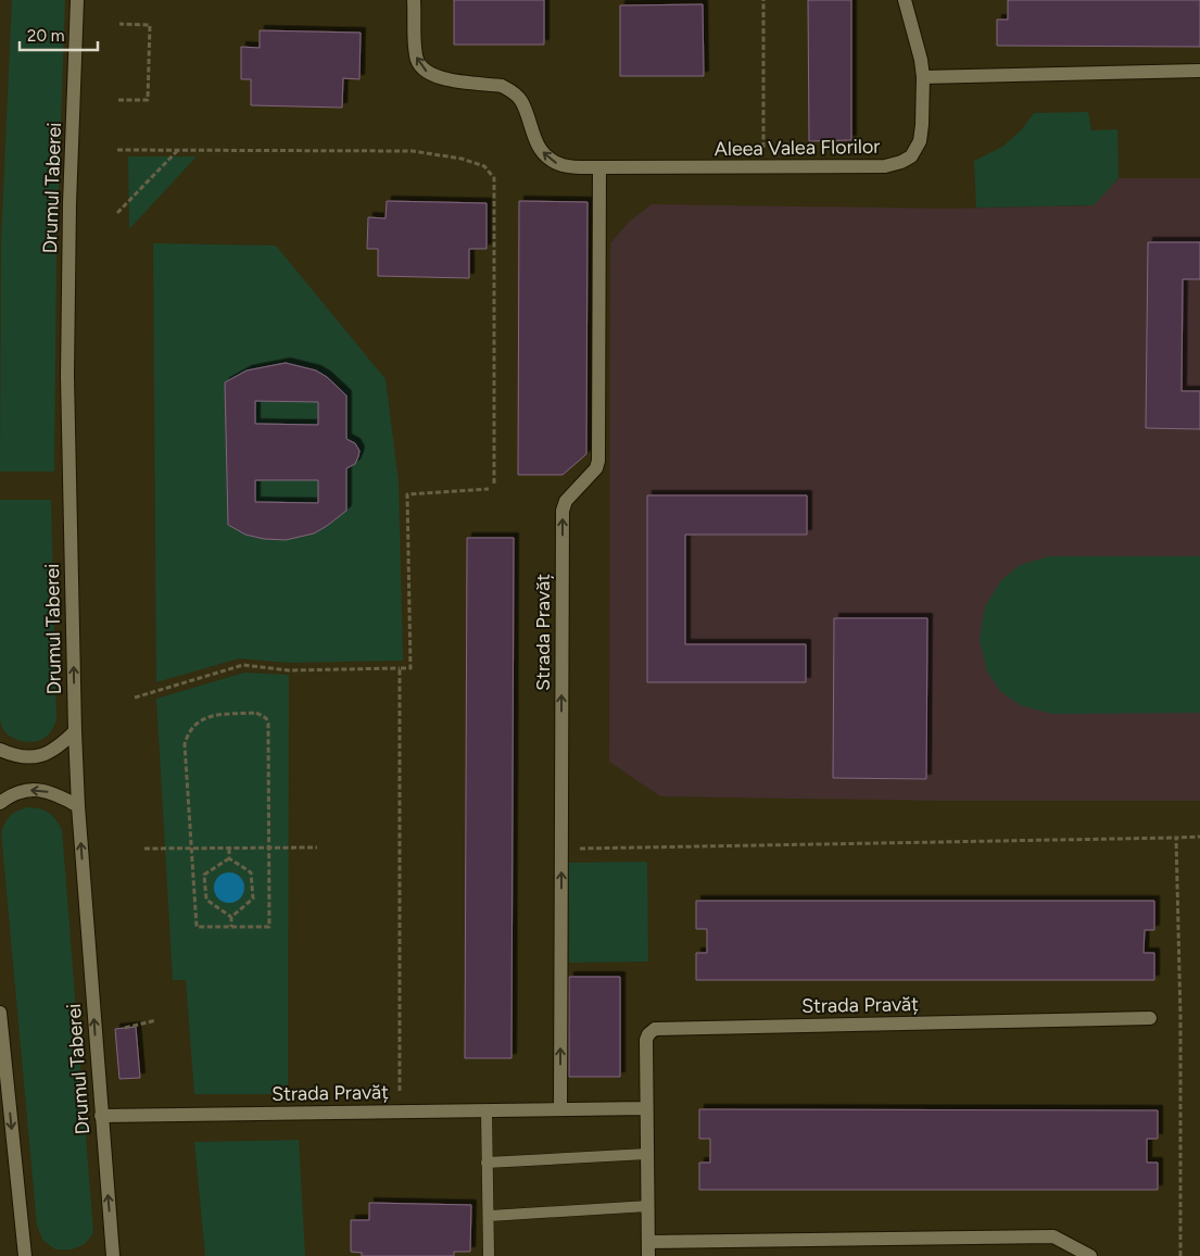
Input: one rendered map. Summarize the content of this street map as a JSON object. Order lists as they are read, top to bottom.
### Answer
{
  "streets": {
    "street": ["Aleea Valea Florilor", "Drumul Taberei", "Strada Pravăț"]
  },
  "crossings": [
    ["Aleea Valea Florilor", "Strada Pravăț"],
    ["Drumul Taberei", "Strada Pravăț"]
  ],
  "one_way": ["Drumul Taberei", "Strada Pravăț"],
  "scale_bar": "20 m"
}
